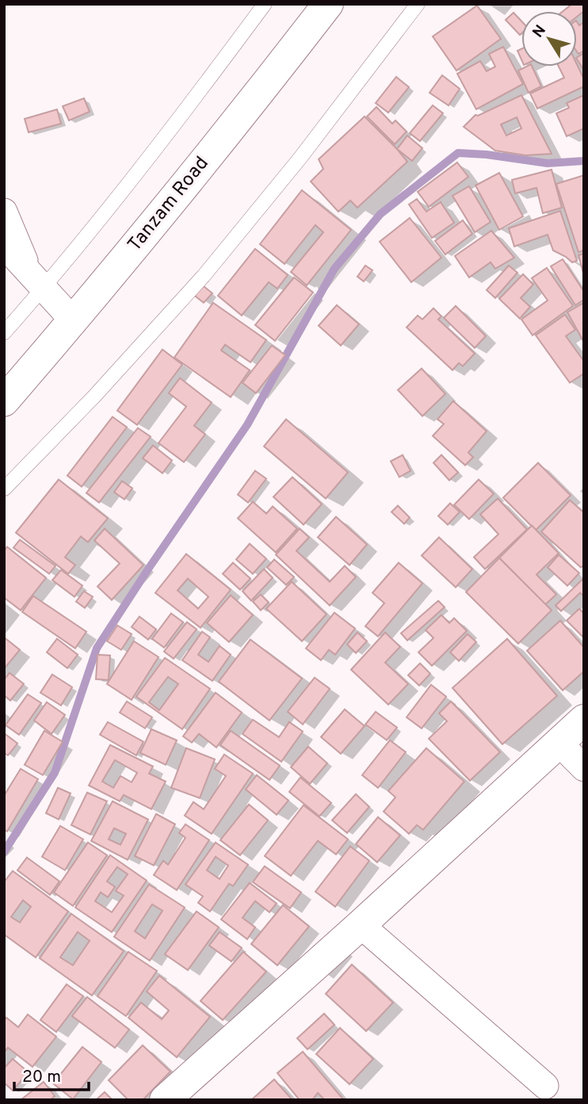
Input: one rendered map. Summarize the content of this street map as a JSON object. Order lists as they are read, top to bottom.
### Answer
{
  "streets": {
    "main road": ["Tanzam Road"]
  },
  "scale_bar": "20 m",
  "north": "top left"
}
